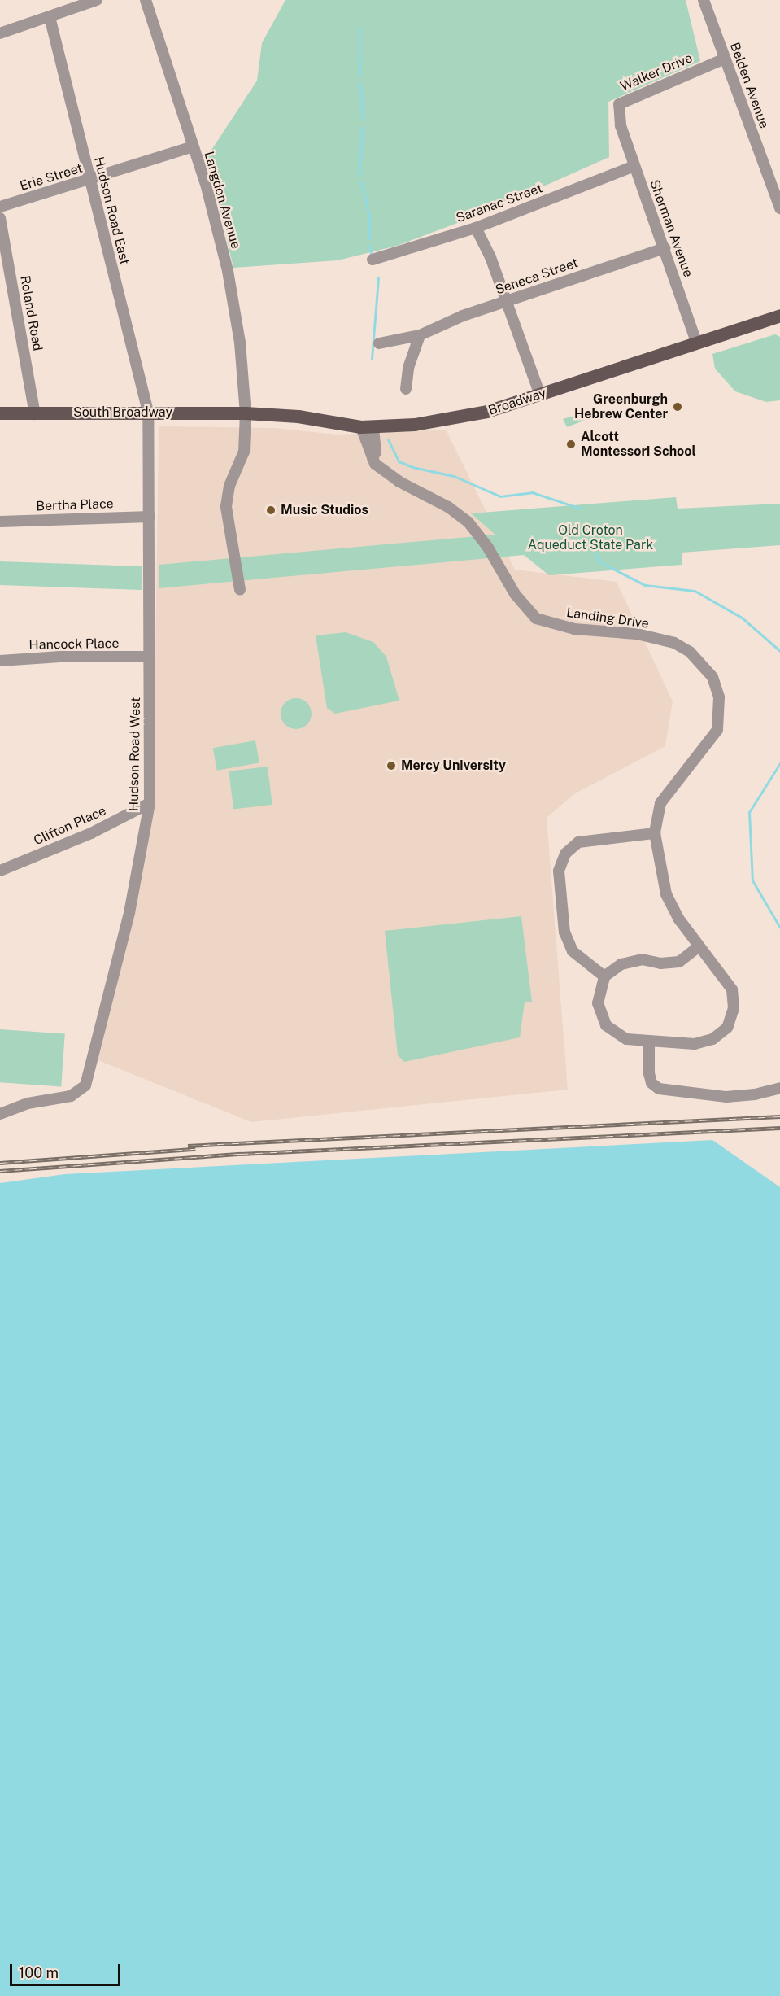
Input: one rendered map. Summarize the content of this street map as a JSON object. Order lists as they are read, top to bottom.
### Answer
{
  "streets": {
    "main road": ["Broadway", "South Broadway"],
    "street": [
      "Walker Drive",
      "Belden Avenue",
      "Erie Street",
      "Langdon Avenue",
      "Saranac Street",
      "Hudson Road East",
      "Sherman Avenue",
      "Seneca Street",
      "Roland Road",
      "Bertha Place",
      "Landing Drive",
      "Hancock Place",
      "Hudson Road West",
      "Clifton Place"
    ]
  },
  "crossings": [
    ["Walker Drive", "Belden Avenue"],
    ["Walker Drive", "Sherman Avenue"],
    ["Erie Street", "Langdon Avenue"],
    ["Erie Street", "Hudson Road East"],
    ["Langdon Avenue", "Broadway"],
    ["Langdon Avenue", "South Broadway"],
    ["Saranac Street", "Sherman Avenue"],
    ["Hudson Road East", "South Broadway"],
    ["Hudson Road East", "Hudson Road West"],
    ["Sherman Avenue", "Seneca Street"],
    ["Sherman Avenue", "Broadway"],
    ["Roland Road", "South Broadway"],
    ["Broadway", "South Broadway"],
    ["Broadway", "Landing Drive"],
    ["South Broadway", "Hudson Road West"],
    ["Bertha Place", "Hudson Road West"],
    ["Hancock Place", "Hudson Road West"],
    ["Hudson Road West", "Clifton Place"]
  ],
  "parks": ["Old Croton Aqueduct State Park"],
  "places": [
    "Greenburgh Hebrew Center",
    "Alcott Montessori School",
    "Music Studios",
    "Mercy University"
  ],
  "scale_bar": "100 m"
}
